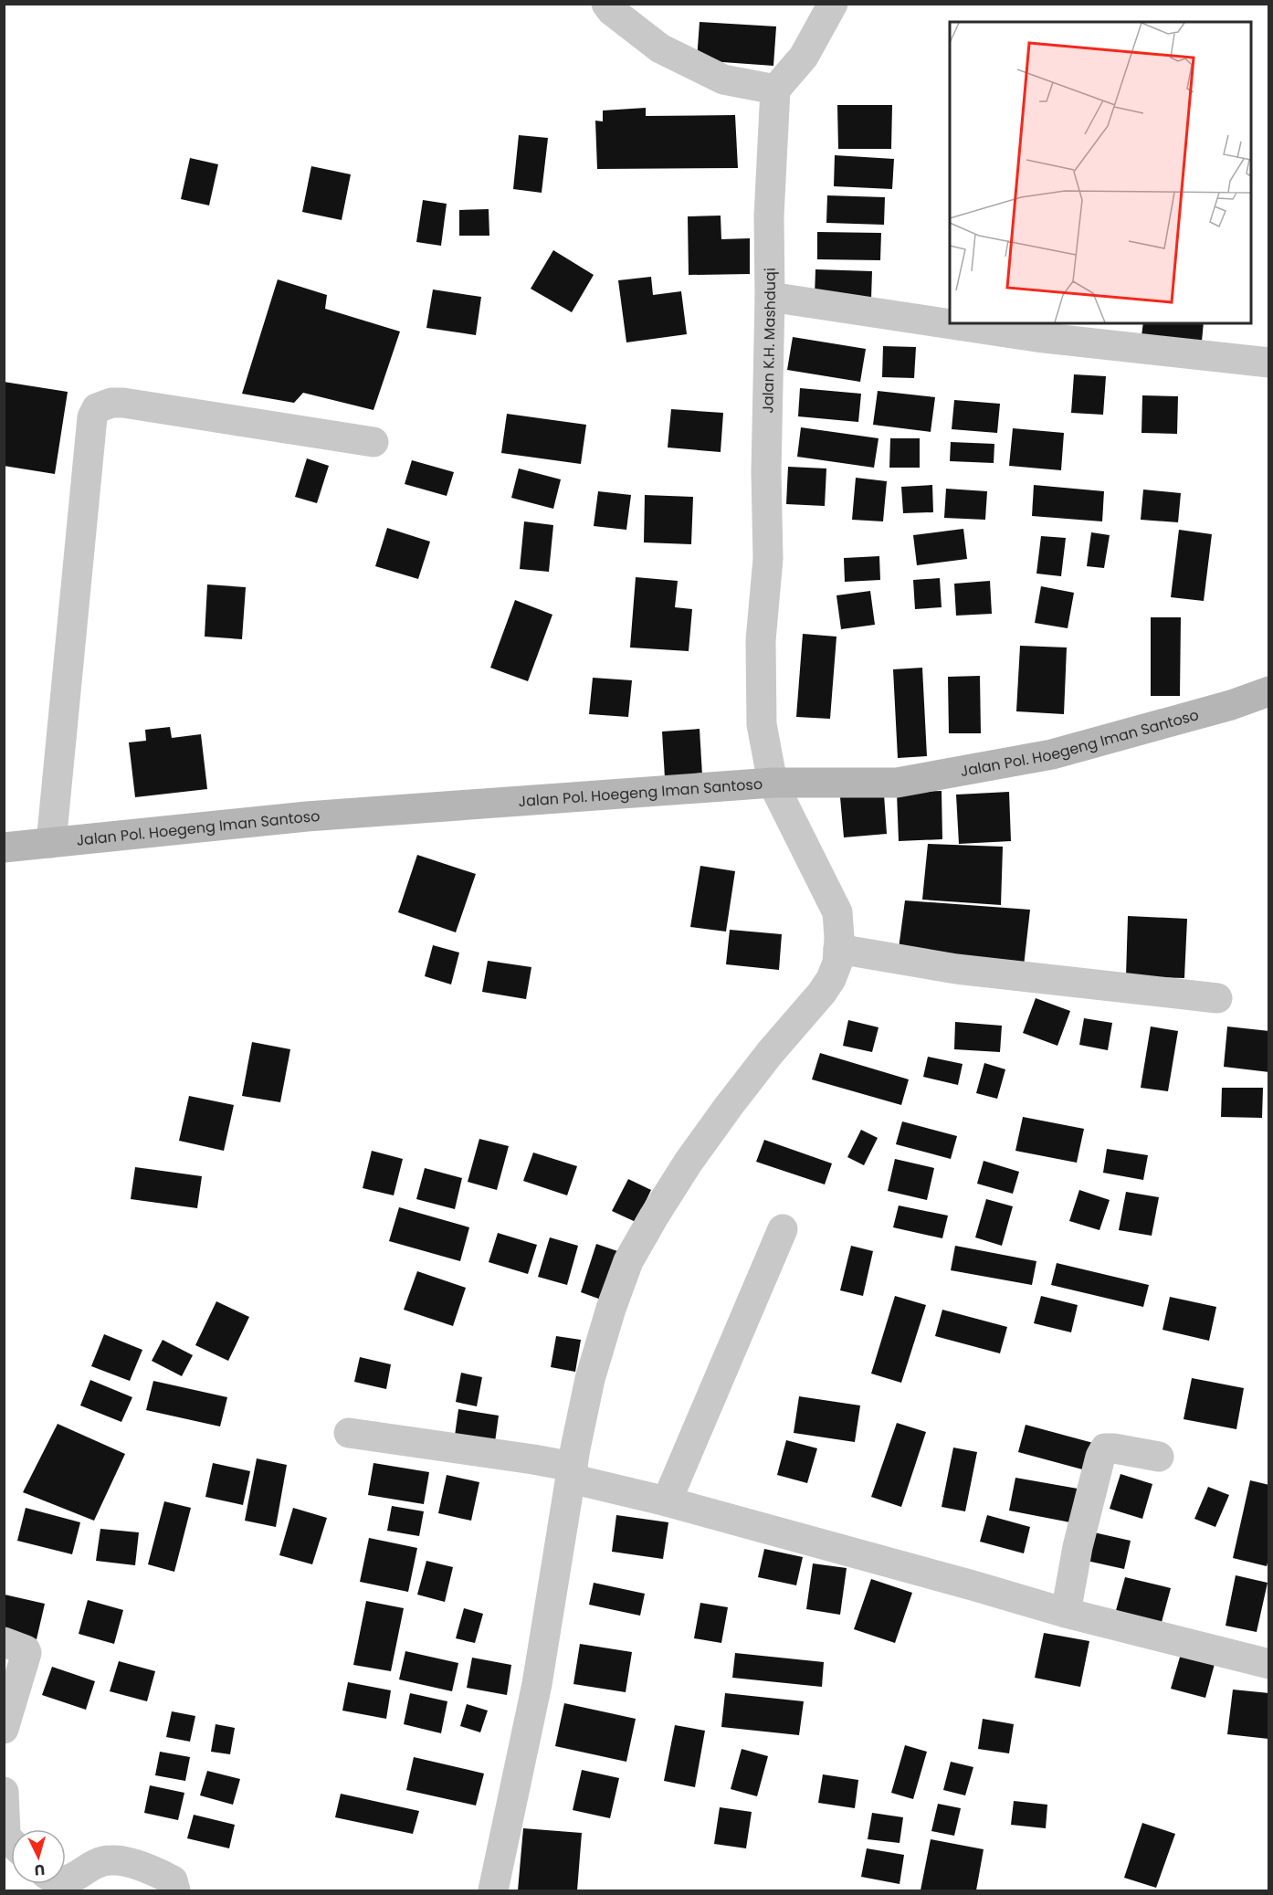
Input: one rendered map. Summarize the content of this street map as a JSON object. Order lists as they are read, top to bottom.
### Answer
{
  "streets": {
    "street": ["Jalan K.H. Mashduqi", "Jalan Pol. Hoegeng Iman Santoso"]
  },
  "crossings": [
    ["Jalan K.H. Mashduqi", "Jalan Pol. Hoegeng Iman Santoso"]
  ],
  "north": "bottom"
}
